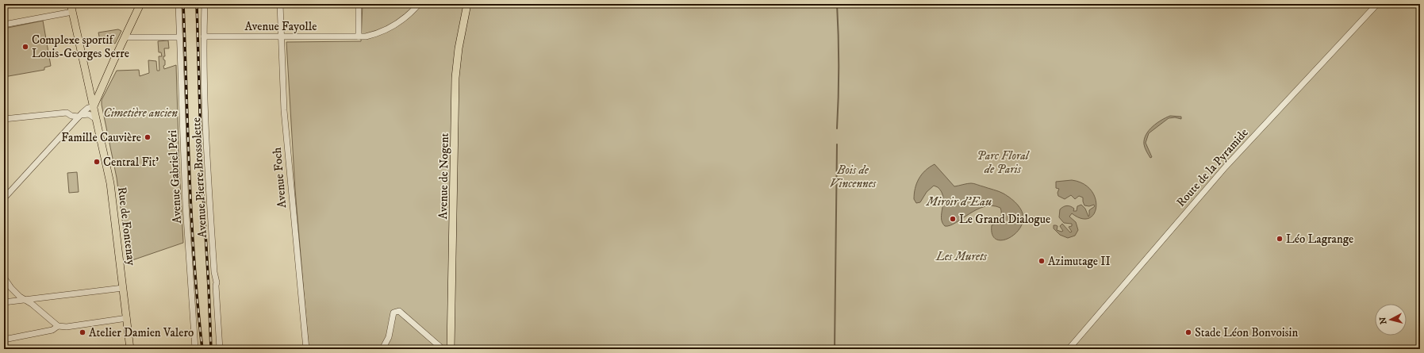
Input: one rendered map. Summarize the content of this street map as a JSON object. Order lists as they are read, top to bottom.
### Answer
{
  "streets": {
    "main road": ["Avenue de Nogent", "Rue de Fontenay"],
    "street": [
      "Avenue Fayolle",
      "Route de la Pyramide",
      "Avenue Gabriel Péri",
      "Avenue Pierre Brossolette",
      "Avenue Foch"
    ]
  },
  "crossings": [
    ["Avenue Fayolle", "Avenue Pierre Brossolette"],
    ["Avenue Fayolle", "Avenue Foch"]
  ],
  "water": ["Miroir d'Eau"],
  "parks": [
    "Cimetière ancien",
    "Parc Floral de Paris",
    "Bois de Vincennes",
    "Les Murets"
  ],
  "places": [
    "Complexe sportif Louis-Georges Serre",
    "Famille Cauvière",
    "Central Fit'",
    "Le Grand Dialogue",
    "Léo Lagrange",
    "Azimutage II",
    "Atelier Damien Valero",
    "Stade Léon Bonvoisin"
  ],
  "north": "left"
}
